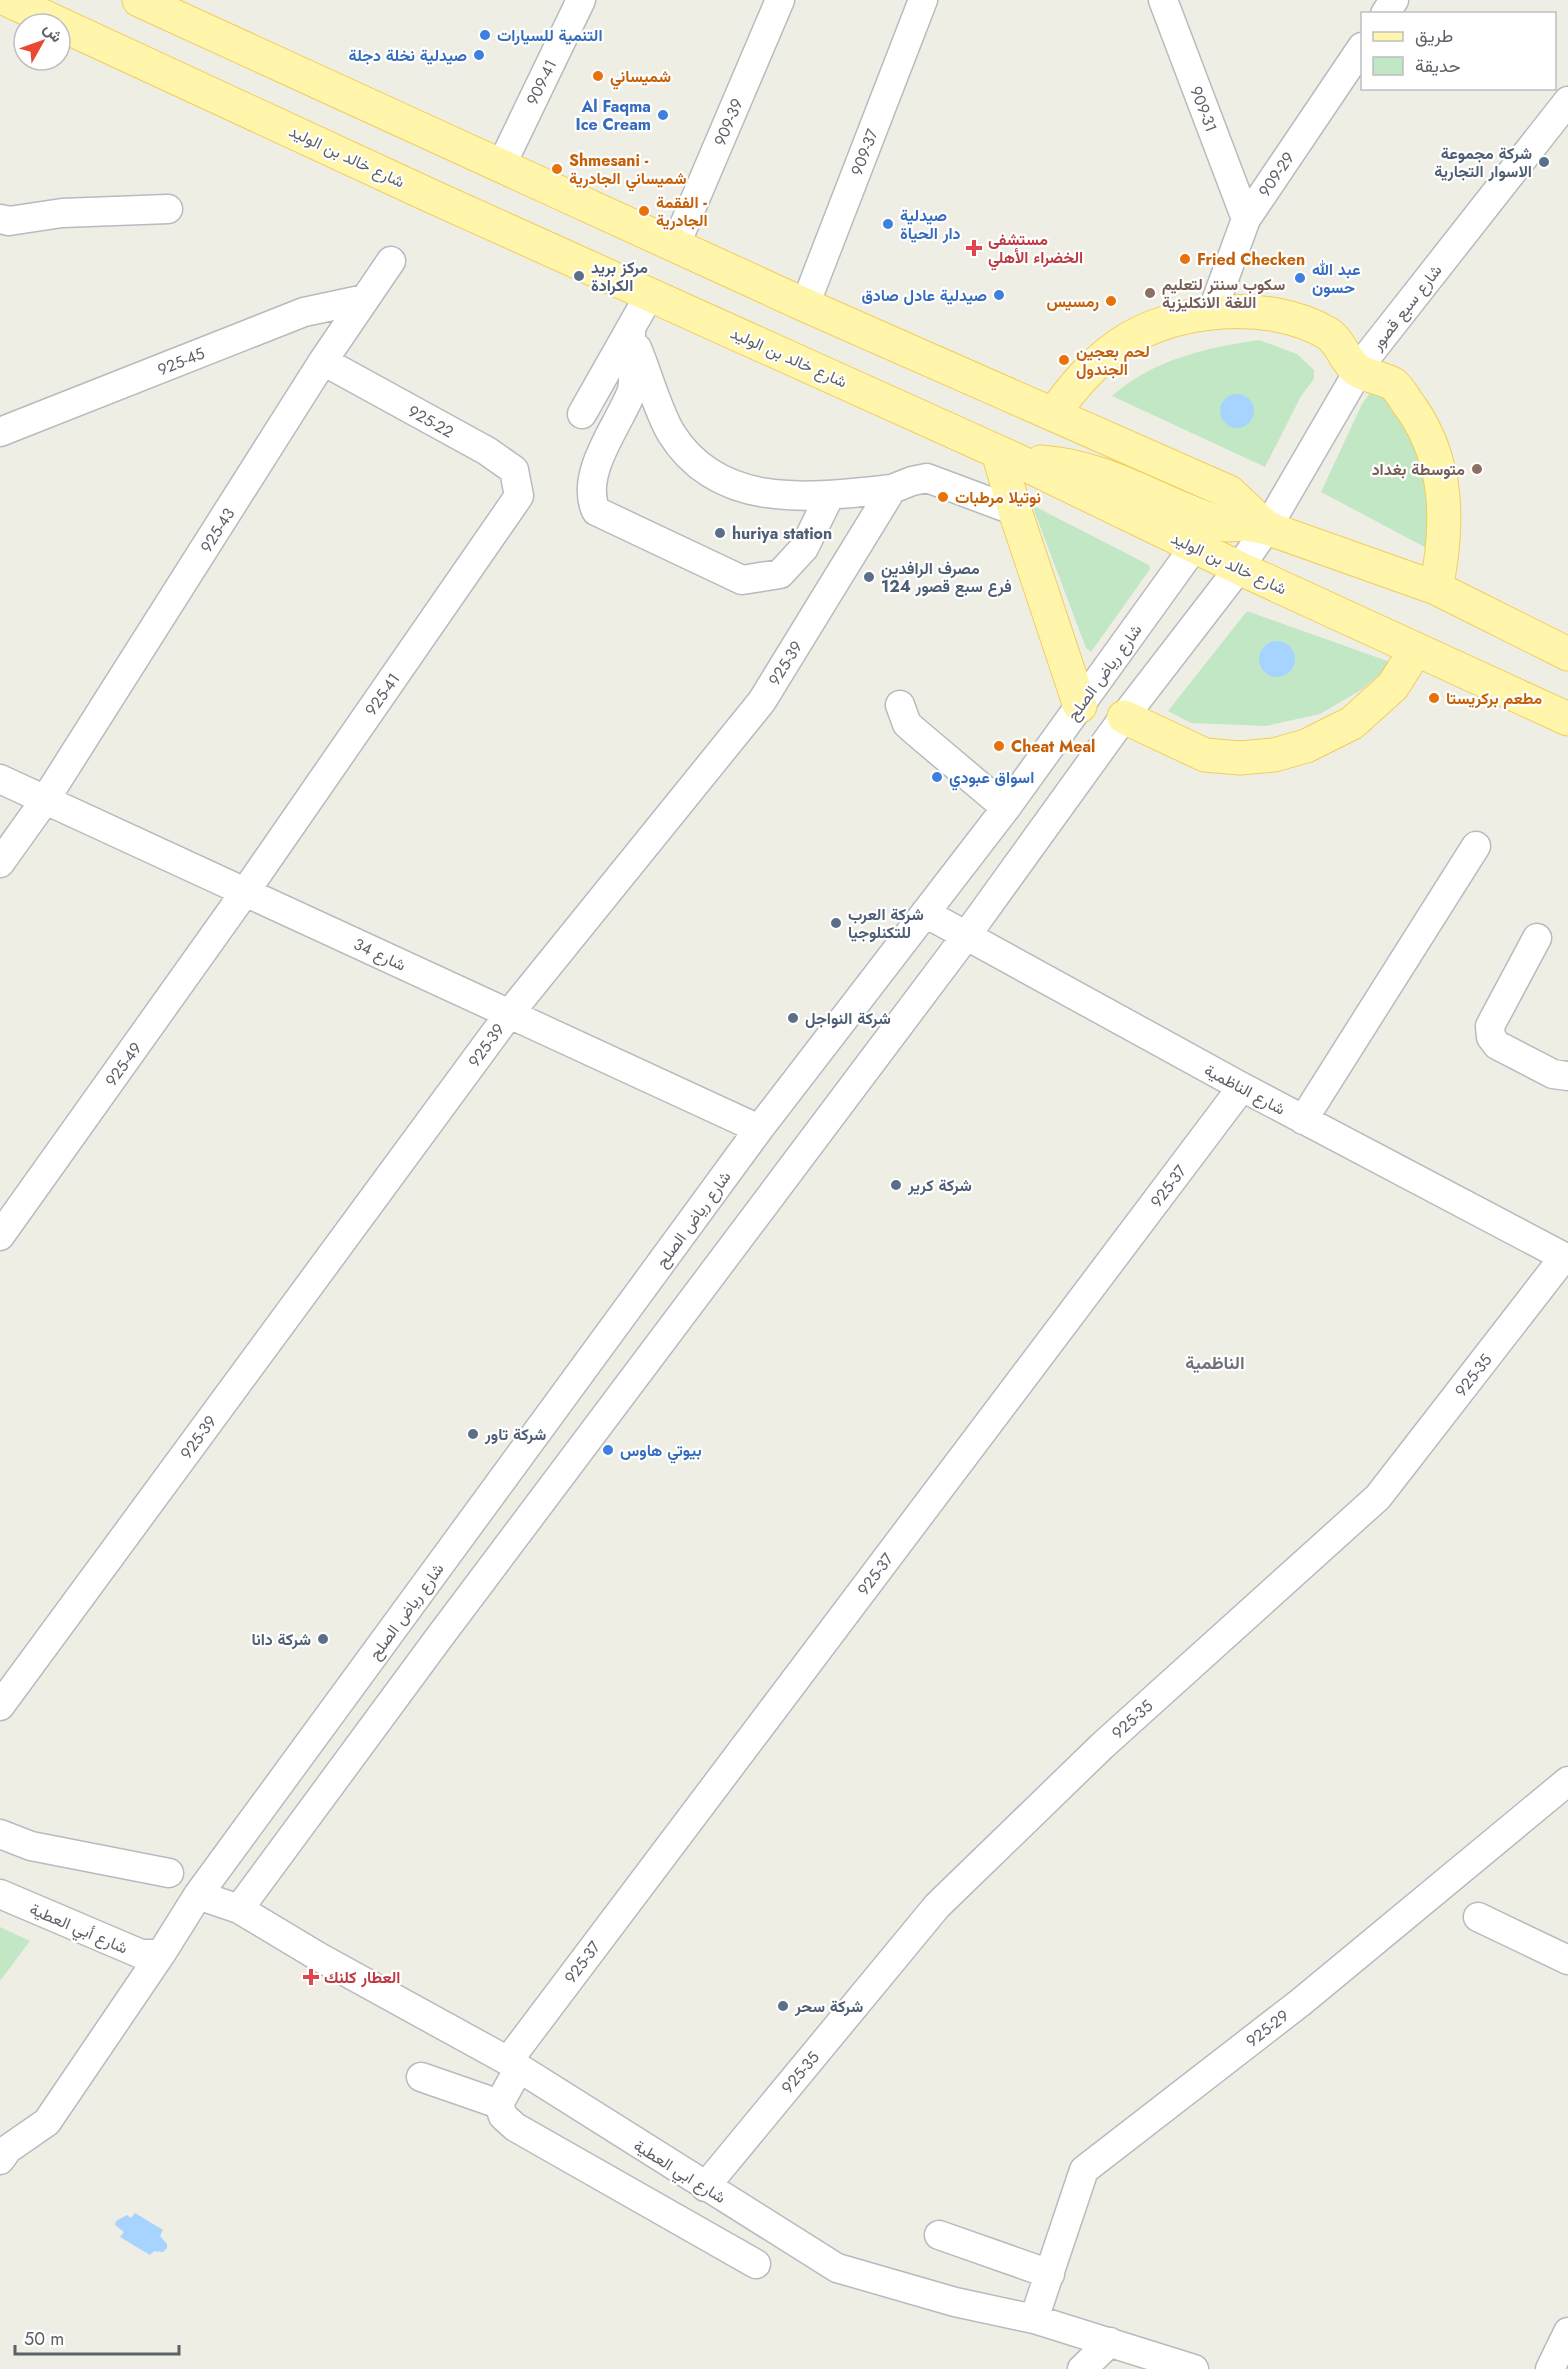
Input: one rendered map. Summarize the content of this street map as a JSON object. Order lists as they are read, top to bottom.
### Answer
{
  "streets": {
    "main road": ["شارع خالد بن الوليد"],
    "street": [
      "909-41",
      "909-31",
      "909-39",
      "909-37",
      "909-29",
      "شارع سبع قصور",
      "925-45",
      "925-22",
      "925-43",
      "925-39",
      "شارع رياض الصلح",
      "925-41",
      "شارع 34",
      "925-49",
      "شارع الناظمية",
      "925-37",
      "925-35",
      "شارع أبي العطية",
      "925-29",
      "شارع ابي العطية"
    ]
  },
  "crossings": [
    ["909-41", "شارع خالد بن الوليد"],
    ["909-31", "909-29"],
    ["909-39", "شارع خالد بن الوليد"],
    ["909-37", "شارع خالد بن الوليد"],
    ["شارع خالد بن الوليد", "شارع سبع قصور"],
    ["شارع خالد بن الوليد", "شارع رياض الصلح"],
    ["925-45", "925-43"],
    ["925-22", "925-43"],
    ["925-22", "925-41"],
    ["925-43", "شارع 34"],
    ["925-39", "شارع 34"],
    ["شارع رياض الصلح", "شارع 34"],
    ["شارع رياض الصلح", "شارع الناظمية"],
    ["شارع رياض الصلح", "شارع ابي العطية"],
    ["925-41", "شارع 34"],
    ["925-41", "925-49"],
    ["شارع 34", "925-49"],
    ["شارع الناظمية", "925-37"],
    ["شارع الناظمية", "925-35"],
    ["925-37", "شارع ابي العطية"],
    ["925-35", "شارع ابي العطية"],
    ["925-29", "شارع ابي العطية"]
  ],
  "districts": ["الناظمية"],
  "places": {
    "other": [
      "التنمية للسيارات",
      "صيدلية نخلة دجلة",
      "شميساني",
      "Al Faqma Ice Cream",
      "شركة مجموعة الاسوار التجارية",
      "Shmesani - شميساني الجادرية",
      "الفقمة - الجادرية",
      "صيدلية دار الحياة",
      "Fried Checken",
      "مركز بريد الكرادة",
      "عبد الله حسون",
      "سكوب سنتر لتعليم اللغة الانكليزية",
      "صيدلية عادل صادق",
      "رمسيس",
      "لحم بعجين الجندول",
      "متوسطة بغداد",
      "نوتيلا مرطبات",
      "huriya station",
      "مصرف الرافدين فرع سبع قصور 124",
      "مطعم بركريستا",
      "Cheat Meal",
      "اسواق عبودي",
      "شركة العرب للتكنلوجيا",
      "شركة النواجل",
      "شركة كرير",
      "شركة تاور",
      "بيوتي هاوس",
      "شركة دانا",
      "شركة سحر"
    ],
    "health": ["مستشفى الخضراء الأهلي", "العطار كلنك"]
  },
  "legend": ["طريق", "حديقة"],
  "scale_bar": "50 m",
  "north": "top right"
}
